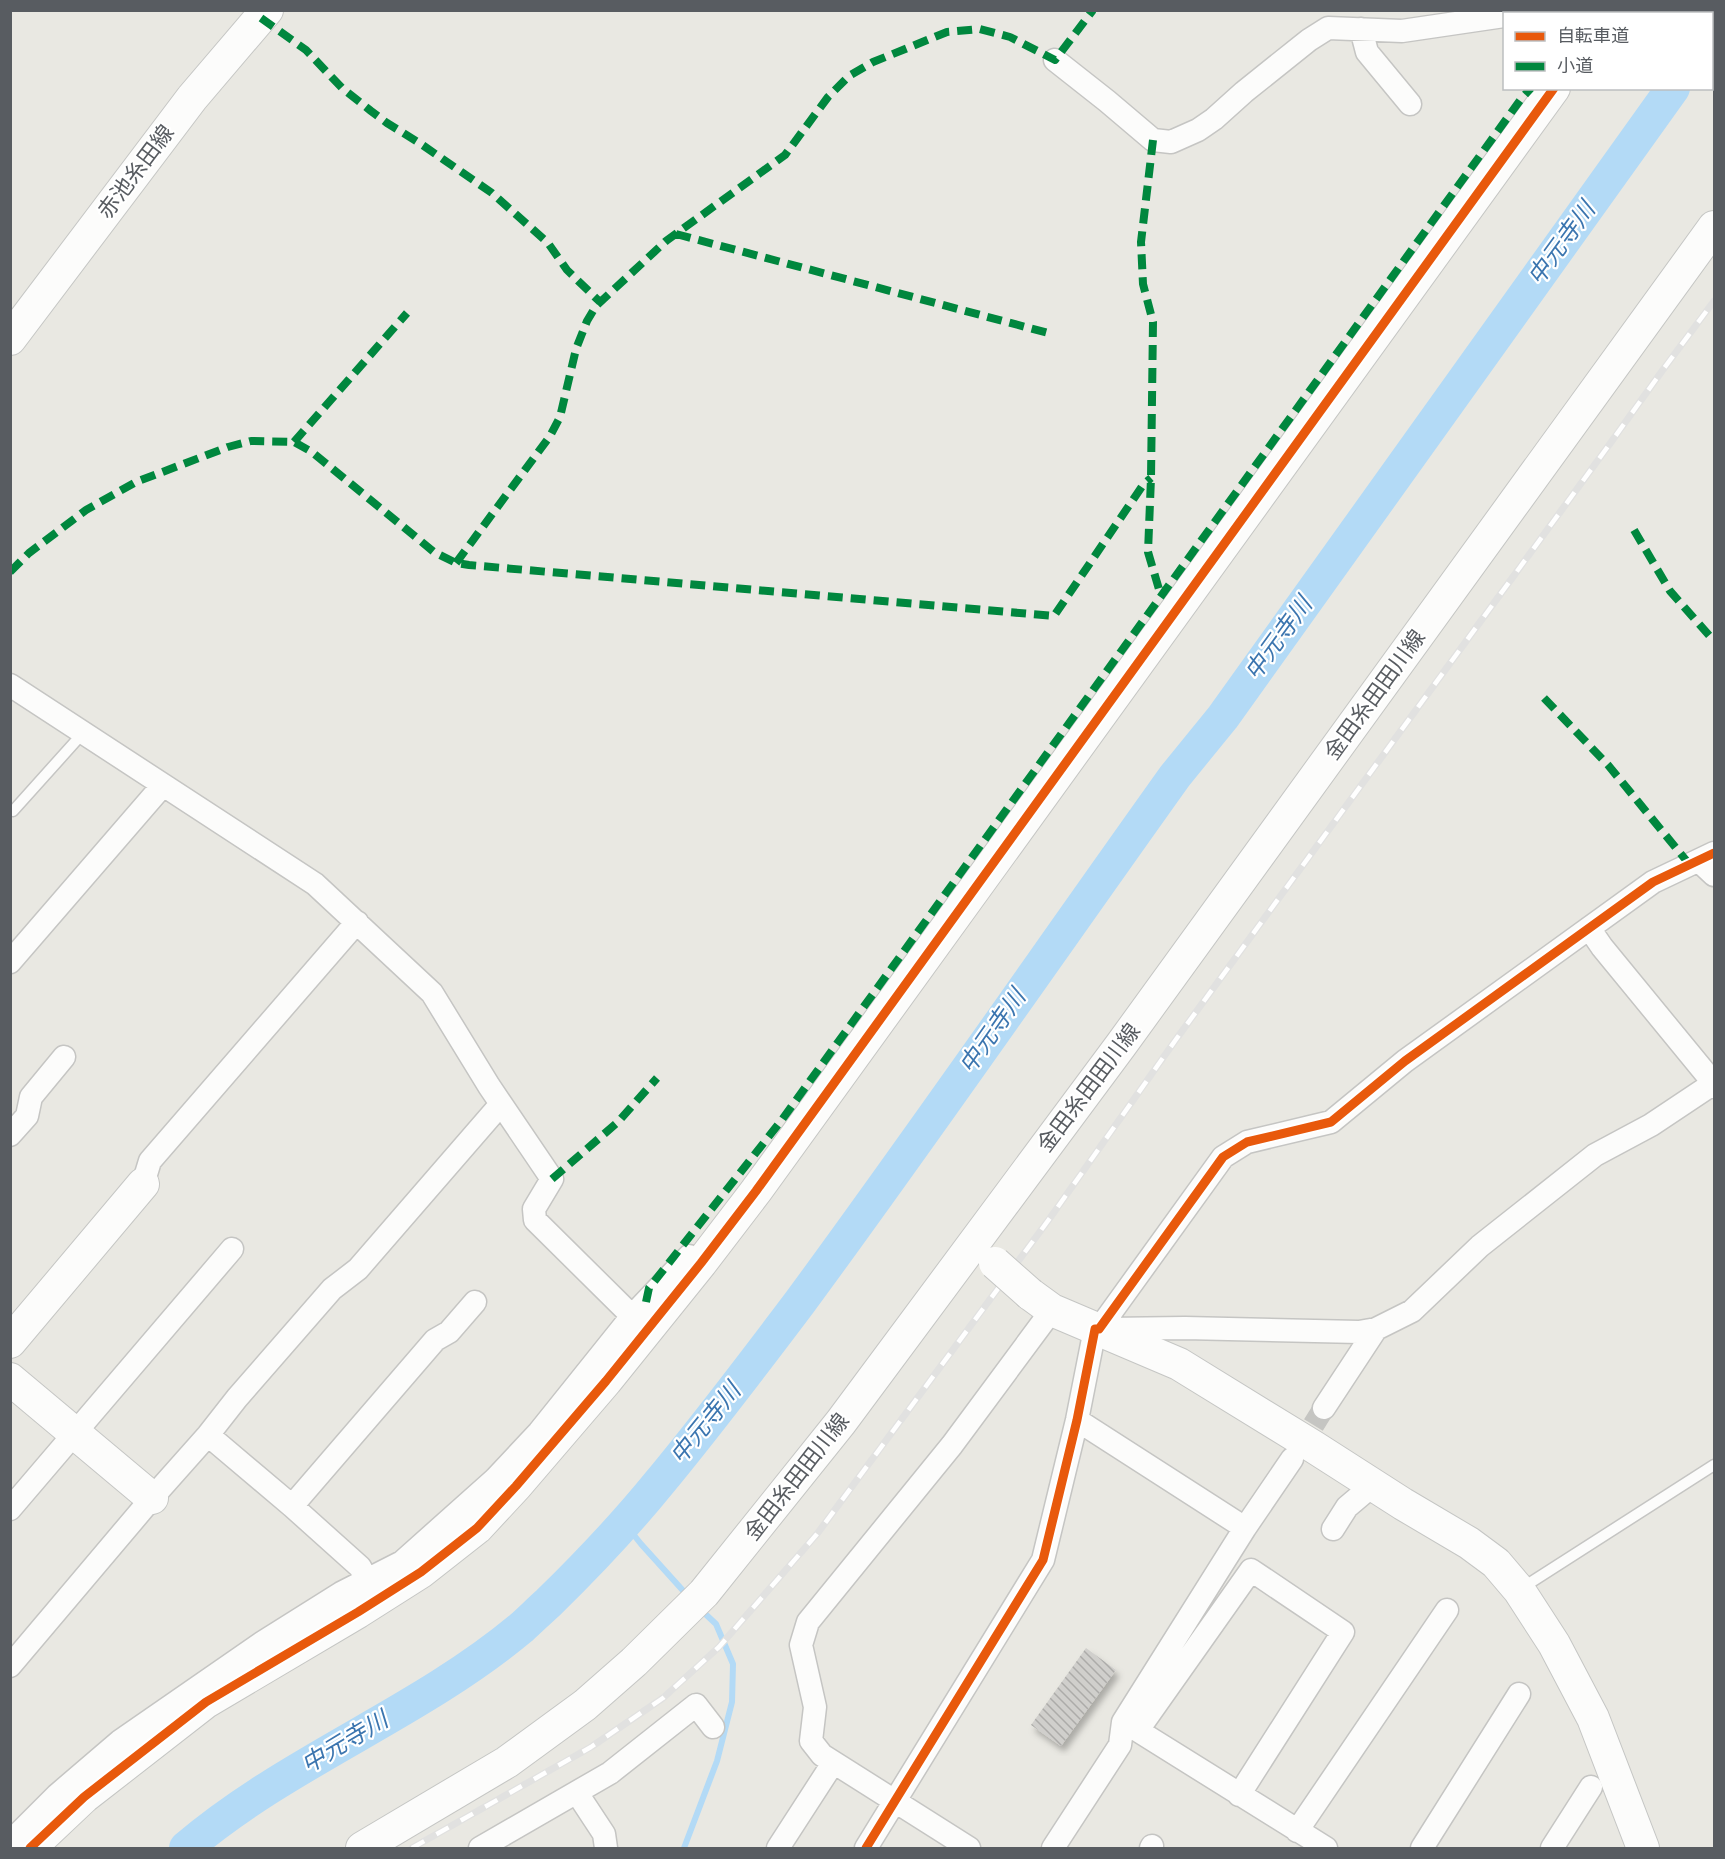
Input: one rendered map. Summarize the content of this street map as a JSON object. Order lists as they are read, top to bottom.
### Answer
{
  "streets": {
    "street": ["赤池糸田線", "金田糸田田川線"]
  },
  "water": ["中元寺川"],
  "legend": ["自転車道", "小道"]
}
